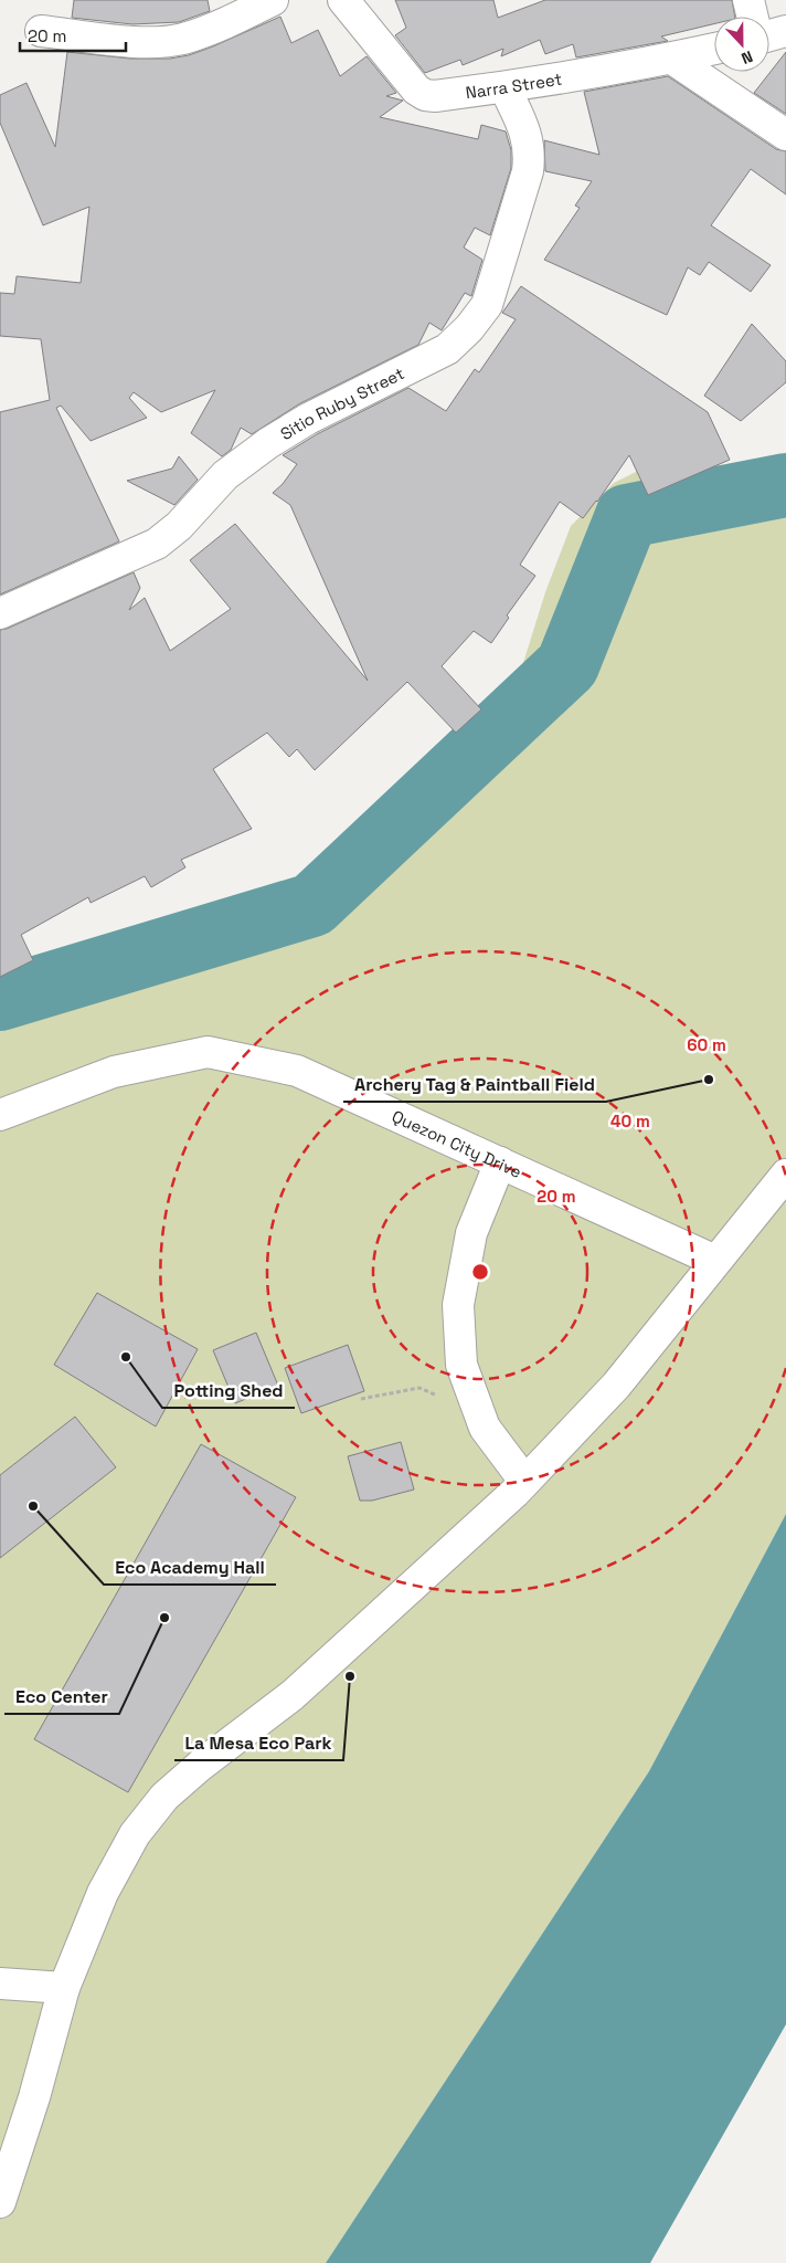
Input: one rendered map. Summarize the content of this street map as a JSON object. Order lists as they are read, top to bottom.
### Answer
{
  "streets": {
    "street": ["Narra Street", "Sitio Ruby Street", "Quezon City Drive"]
  },
  "crossings": [
    ["Narra Street", "Sitio Ruby Street"]
  ],
  "places": [
    "Archery Tag & Paintball Field",
    "Potting Shed",
    "Eco Academy Hall",
    "Eco Center",
    "La Mesa Eco Park"
  ],
  "scale_bar": "20 m",
  "north": "bottom",
  "rings": ["60 m", "40 m", "20 m"]
}
